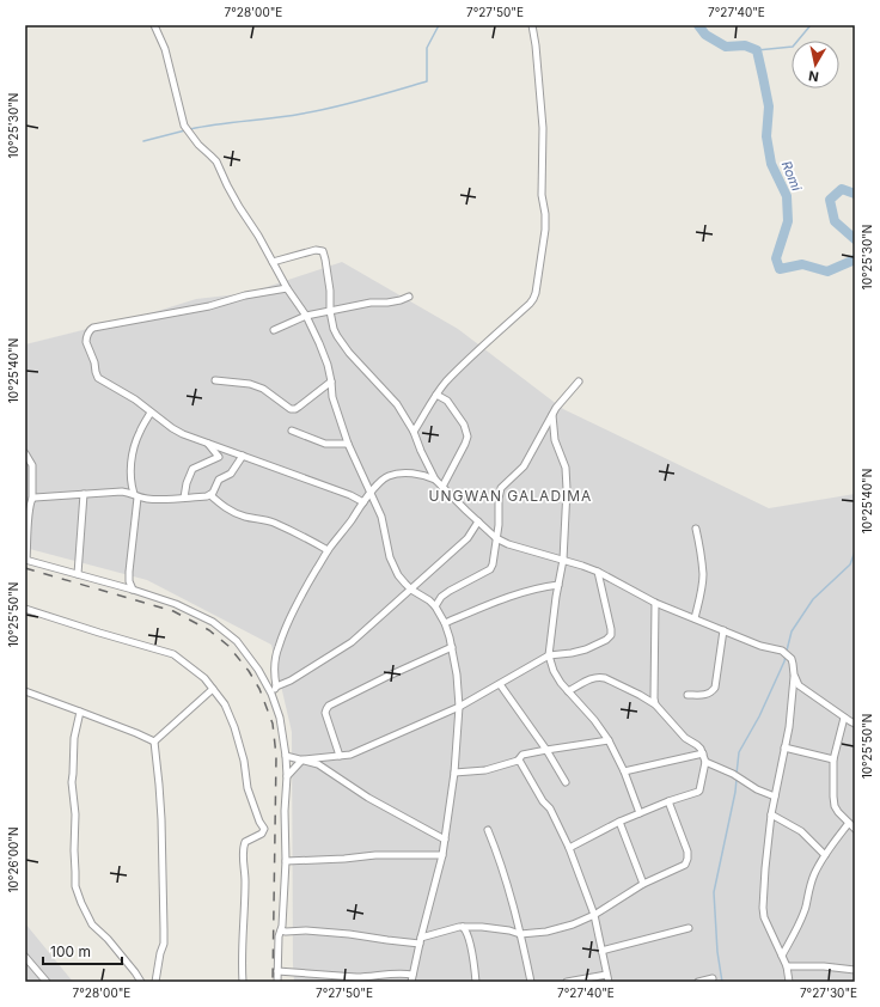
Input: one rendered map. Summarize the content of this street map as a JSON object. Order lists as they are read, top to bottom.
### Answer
{
  "districts": ["UNGWAN GALADIMA"],
  "water": ["Romi"],
  "scale_bar": "100 m",
  "north": "bottom",
  "coordinates": [
    "7°28'00\"E",
    "7°27'50\"E",
    "7°27'40\"E",
    "10°25'30\"N",
    "10°25'40\"N",
    "10°25'50\"N",
    "10°26'00\"N",
    "7°27'30\"E"
  ]
}
